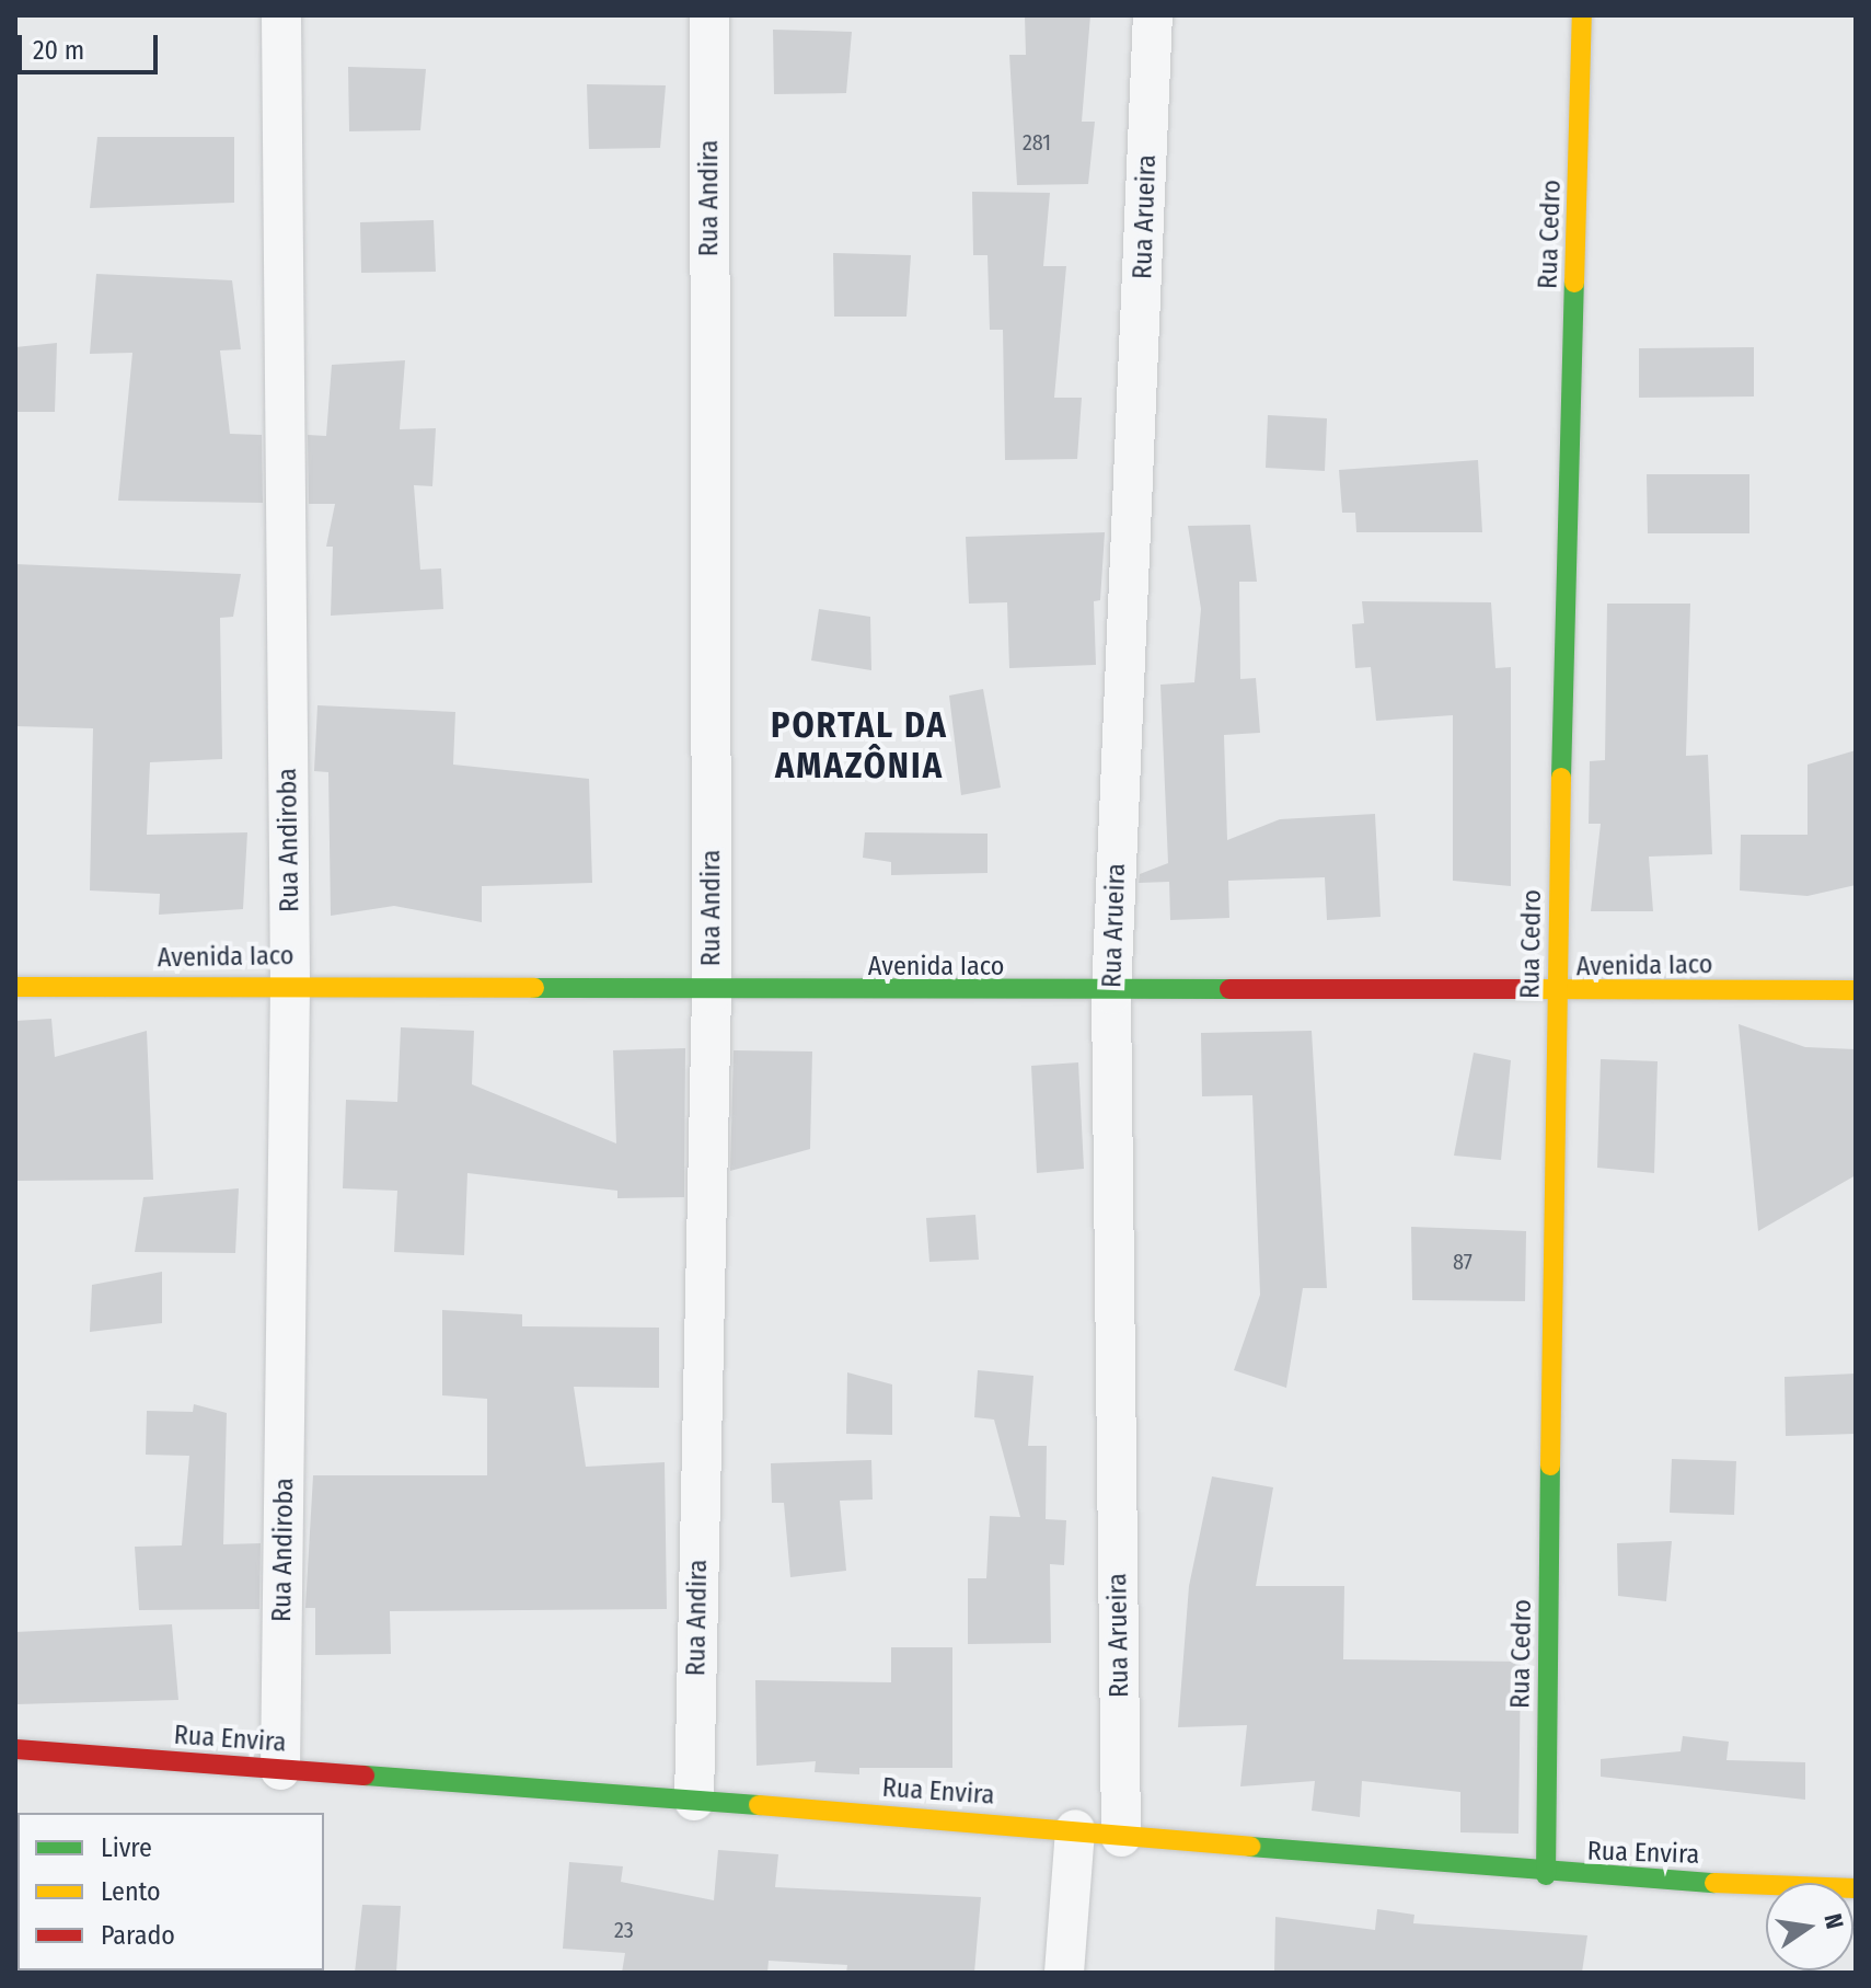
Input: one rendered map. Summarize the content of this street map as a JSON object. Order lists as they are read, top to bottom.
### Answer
{
  "streets": {
    "street": [
      "Rua Andira",
      "Rua Arueira",
      "Rua Cedro",
      "Rua Andiroba",
      "Avenida Iaco",
      "Rua Envira"
    ]
  },
  "crossings": [
    ["Rua Andira", "Avenida Iaco"],
    ["Rua Andira", "Rua Envira"],
    ["Rua Arueira", "Avenida Iaco"],
    ["Rua Arueira", "Rua Envira"],
    ["Rua Cedro", "Avenida Iaco"],
    ["Rua Cedro", "Rua Envira"],
    ["Rua Andiroba", "Avenida Iaco"],
    ["Rua Andiroba", "Rua Envira"]
  ],
  "districts": ["PORTAL DA AMAZÔNIA"],
  "house_numbers": ["281", "87", "23"],
  "legend": ["Livre", "Lento", "Parado"],
  "scale_bar": "20 m",
  "north": "right"
}
